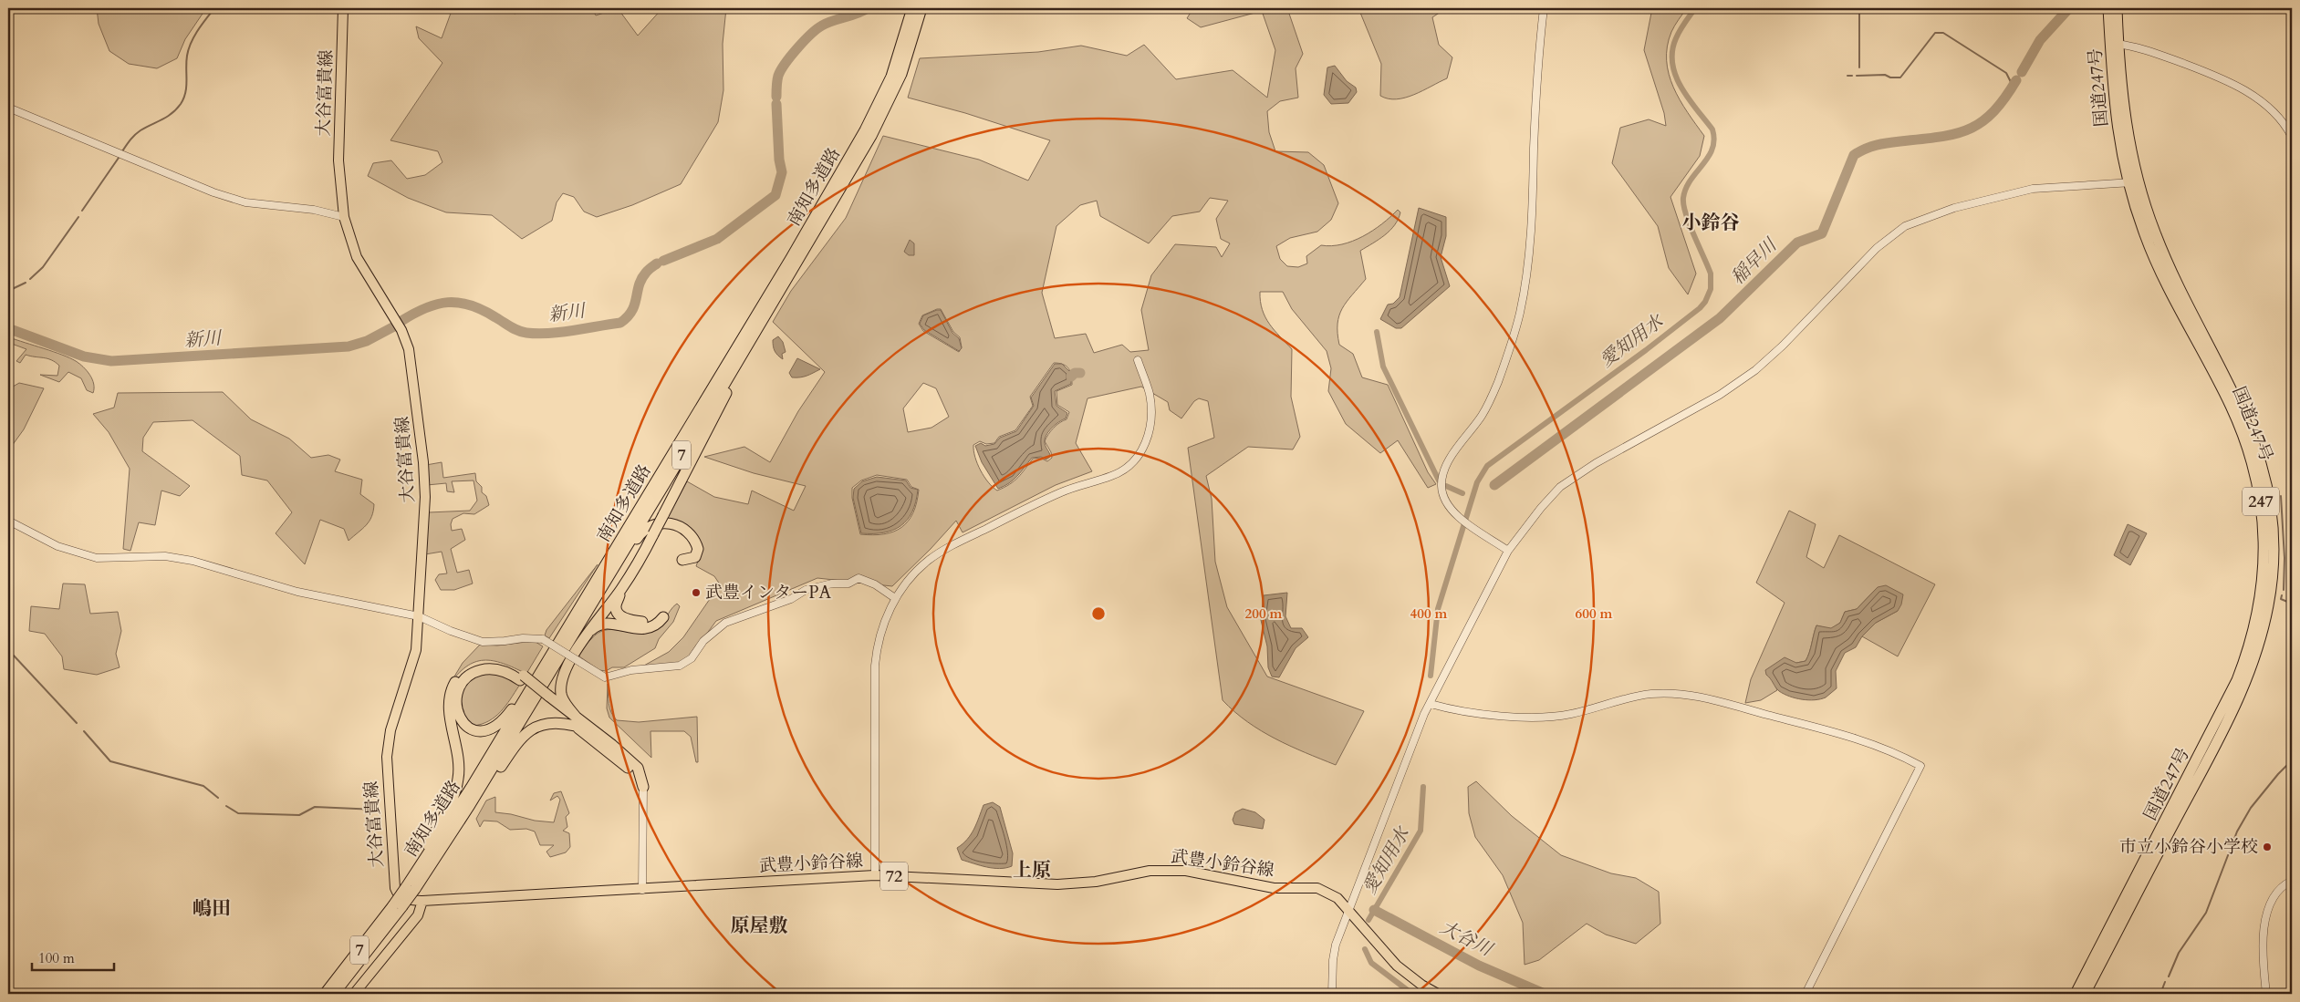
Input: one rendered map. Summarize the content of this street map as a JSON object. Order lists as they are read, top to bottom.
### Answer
{
  "streets": {
    "highway": [
      "国道247号",
      "南知多道路",
      "7",
      "247"
    ],
    "main road": ["大谷富貴線", "武豊小鈴谷線", "72"]
  },
  "crossings": [
    ["大谷富貴線", "武豊小鈴谷線"]
  ],
  "districts": [
    "小鈴谷",
    "上原",
    "嶋田",
    "原屋敷"
  ],
  "water": [
    "稲早川",
    "新川",
    "愛知用水",
    "大谷川"
  ],
  "places": ["武豊インターPA", "市立小鈴谷小学校"],
  "scale_bar": "100 m",
  "rings": ["200 m", "400 m", "600 m"]
}
